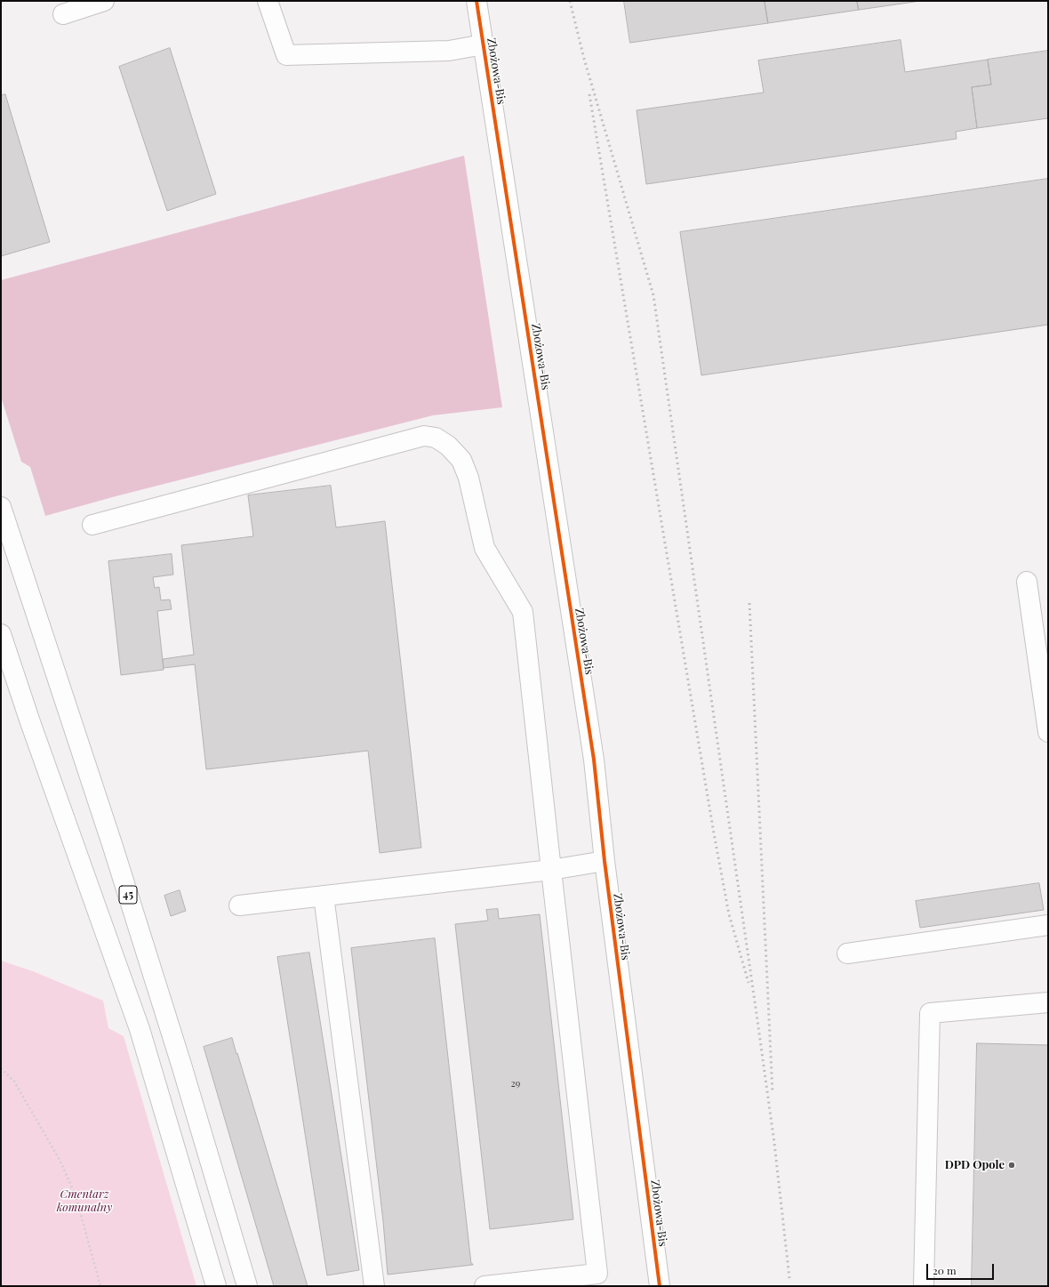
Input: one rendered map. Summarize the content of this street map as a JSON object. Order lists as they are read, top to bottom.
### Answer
{
  "streets": {
    "main road": ["Zbożowa-Bis", "45"]
  },
  "parks": ["Cmentarz komunalny"],
  "places": ["DPD Opole"],
  "house_numbers": ["29"],
  "scale_bar": "20 m"
}
